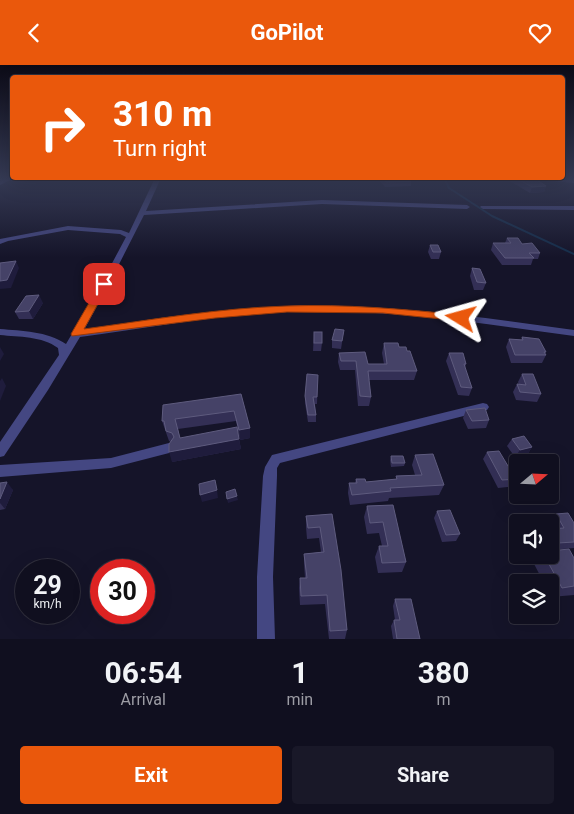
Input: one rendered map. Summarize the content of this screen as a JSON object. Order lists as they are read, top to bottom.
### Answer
{
  "north": "right",
  "page": {
    "header": "GoPilot",
    "turn": ["310 m", "Turn right"],
    "speed": "29 km/h",
    "limit": "30",
    "eta": [
      "06:54",
      "Arrival",
      "1",
      "min",
      "380",
      "m"
    ],
    "buttons": ["Exit", "Share"]
  }
}
